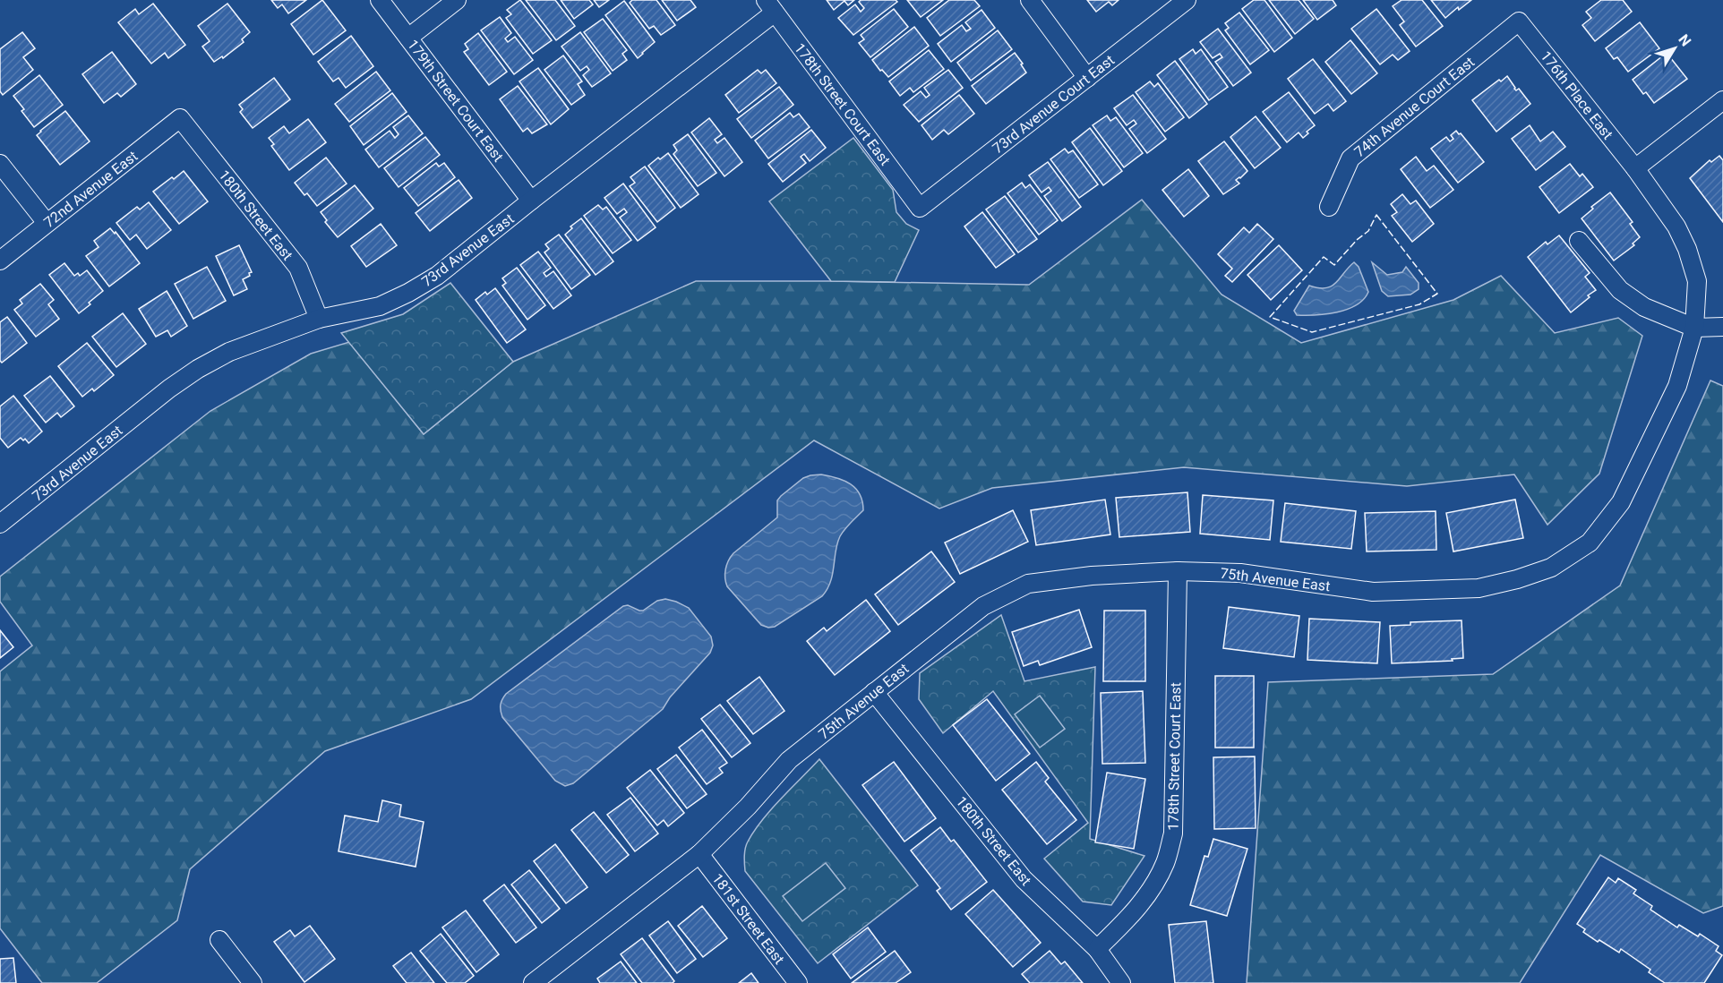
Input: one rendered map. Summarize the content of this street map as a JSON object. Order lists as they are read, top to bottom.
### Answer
{
  "streets": {
    "street": [
      "176th Place East",
      "179th Street Court East",
      "178th Street Court East",
      "73rd Avenue Court East",
      "74th Avenue Court East",
      "72nd Avenue East",
      "180th Street East",
      "73rd Avenue East",
      "75th Avenue East",
      "181st Street East"
    ]
  },
  "crossings": [
    ["176th Place East", "74th Avenue Court East"],
    ["176th Place East", "75th Avenue East"],
    ["179th Street Court East", "73rd Avenue East"],
    ["178th Street Court East", "73rd Avenue Court East"],
    ["178th Street Court East", "180th Street East"],
    ["178th Street Court East", "73rd Avenue East"],
    ["178th Street Court East", "75th Avenue East"],
    ["72nd Avenue East", "180th Street East"],
    ["180th Street East", "73rd Avenue East"],
    ["180th Street East", "75th Avenue East"],
    ["75th Avenue East", "181st Street East"]
  ],
  "north": "top right"
}
